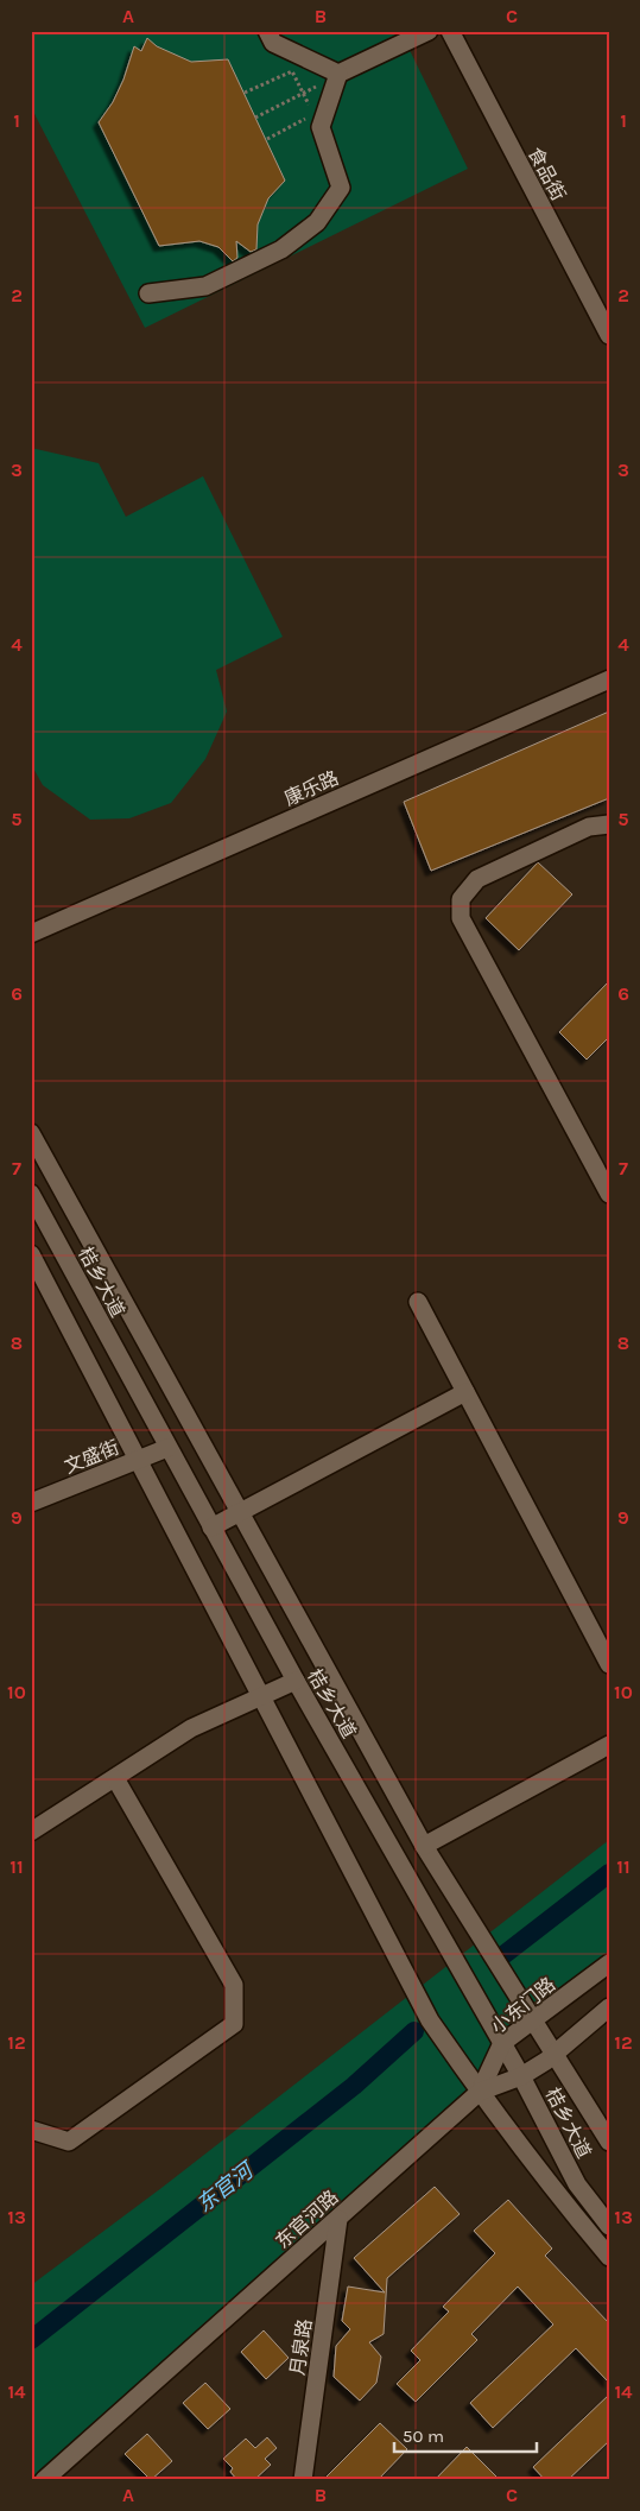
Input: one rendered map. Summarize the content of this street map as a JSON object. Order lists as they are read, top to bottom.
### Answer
{
  "streets": {
    "street": [
      "食品街",
      "康乐路",
      "桔乡大道",
      "文盛街",
      "小东门路",
      "东官河路",
      "月泉路"
    ]
  },
  "crossings": [
    ["桔乡大道", "文盛街"],
    ["桔乡大道", "小东门路"],
    ["桔乡大道", "东官河路"],
    ["小东门路", "东官河路"],
    ["东官河路", "月泉路"]
  ],
  "water": ["东官河"],
  "scale_bar": "50 m",
  "grid": {
    "columns": ["A", "B", "C"],
    "rows": [
      "1",
      "2",
      "3",
      "4",
      "5",
      "6",
      "7",
      "8",
      "9",
      "10",
      "11",
      "12",
      "13",
      "14"
    ]
  }
}
